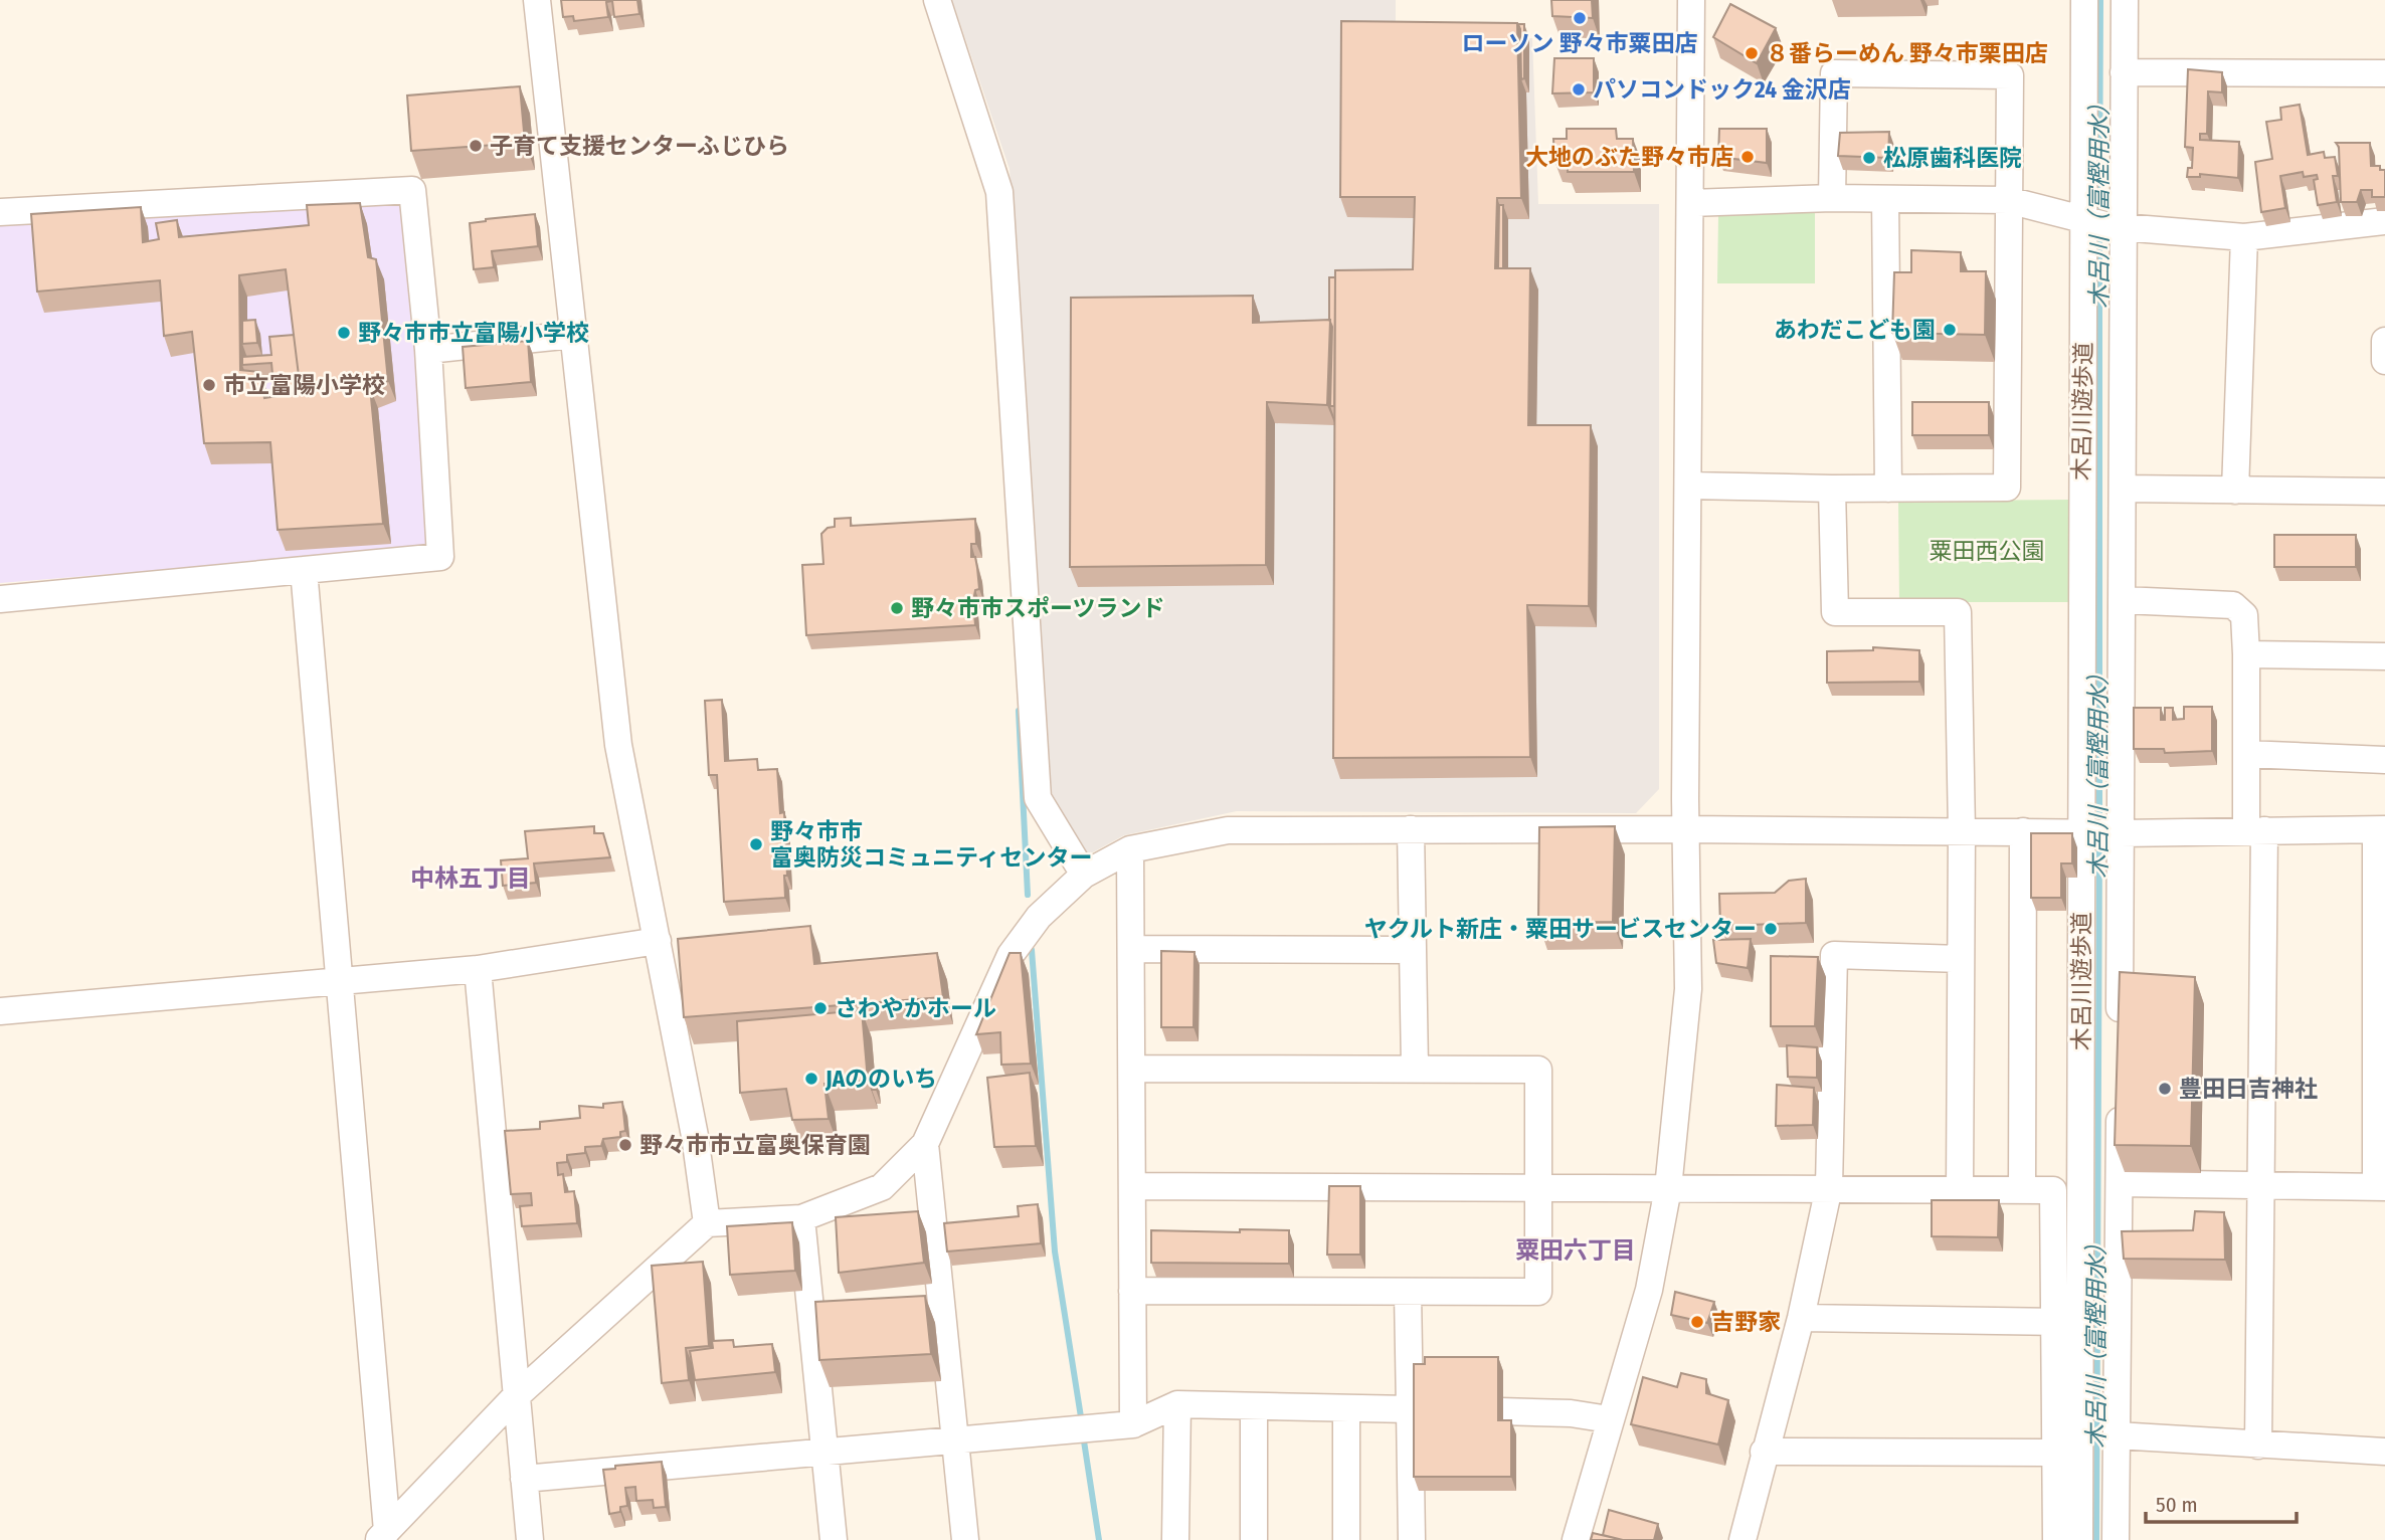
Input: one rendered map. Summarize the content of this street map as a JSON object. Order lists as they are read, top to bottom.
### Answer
{
  "streets": {
    "street": ["木呂川遊歩道"]
  },
  "districts": ["中林五丁目", "粟田六丁目"],
  "water": ["木呂川（富樫用水）"],
  "parks": ["粟田西公園"],
  "places": [
    "ローソン 野々市粟田店",
    "８番らーめん 野々市栗田店",
    "パソコンドック24 金沢店",
    "子育て支援センターふじひら",
    "大地のぶた野々市店",
    "松原歯科医院",
    "あわだこども園",
    "野々市市立富陽小学校",
    "市立富陽小学校",
    "野々市市スポーツランド",
    "野々市市 富奥防災コミュニティセンター",
    "ヤクルト新庄・粟田サービスセンター",
    "さわやかホール",
    "JAののいち",
    "豊田日吉神社",
    "野々市市立富奥保育園",
    "吉野家"
  ],
  "scale_bar": "50 m"
}
